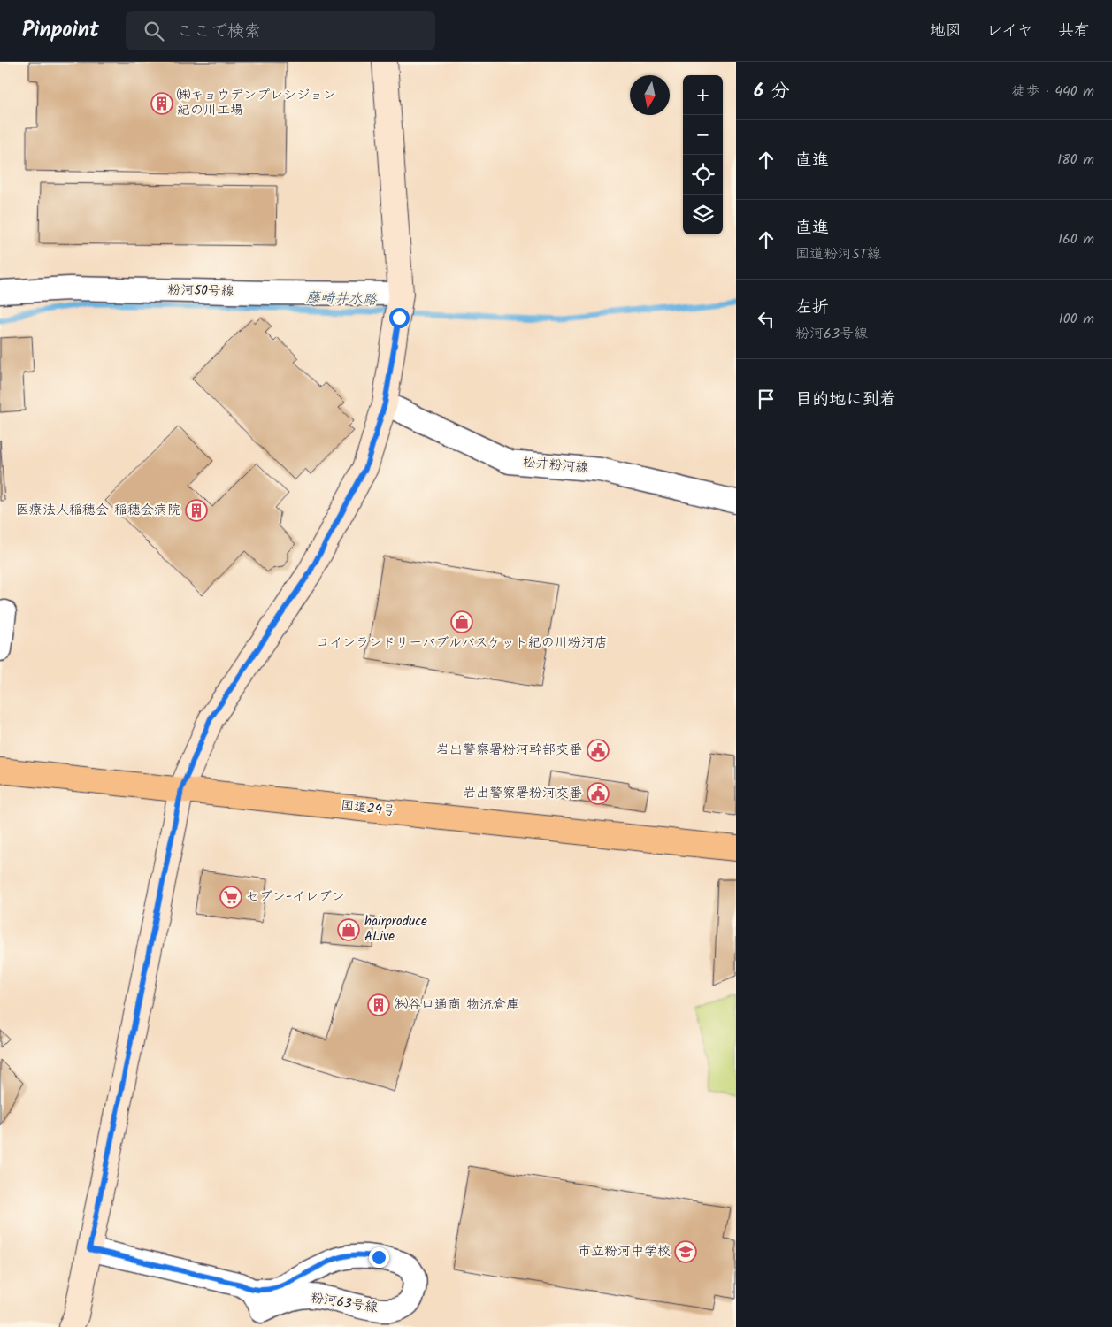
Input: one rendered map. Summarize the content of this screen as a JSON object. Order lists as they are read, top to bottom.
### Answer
{
  "streets": {
    "highway": ["国道24号"],
    "street": ["粉河50号線", "松井粉河線", "粉河63号線"]
  },
  "water": ["藤崎井水路"],
  "places": {
    "building": ["㈱キョウデンプレシジョン 紀の川工場", "医療法人稲穂会 稲穂会病院", "㈱谷口通商 物流倉庫"],
    "shop": ["コインランドリーバブルバスケット紀の川粉河店", "hairproduce ALive"],
    "public building": ["岩出警察署粉河幹部交番", "岩出警察署粉河交番"],
    "supermarket": ["セブン-イレブン"],
    "school or university": ["市立粉河中学校"]
  },
  "north": "bottom",
  "page": {
    "header": "Pinpoint",
    "search": "ここで検索",
    "nav": ["地図", "レイヤ", "共有"],
    "heading": ["6 分", "徒歩 · 440 m"],
    "map_buttons": ["+", "−"],
    "list": [
      ["直進", "180 m"],
      ["直進", "国道粉河ST線", "160 m"],
      ["左折", "粉河63号線", "100 m"],
      "目的地に到着"
    ]
  }
}
